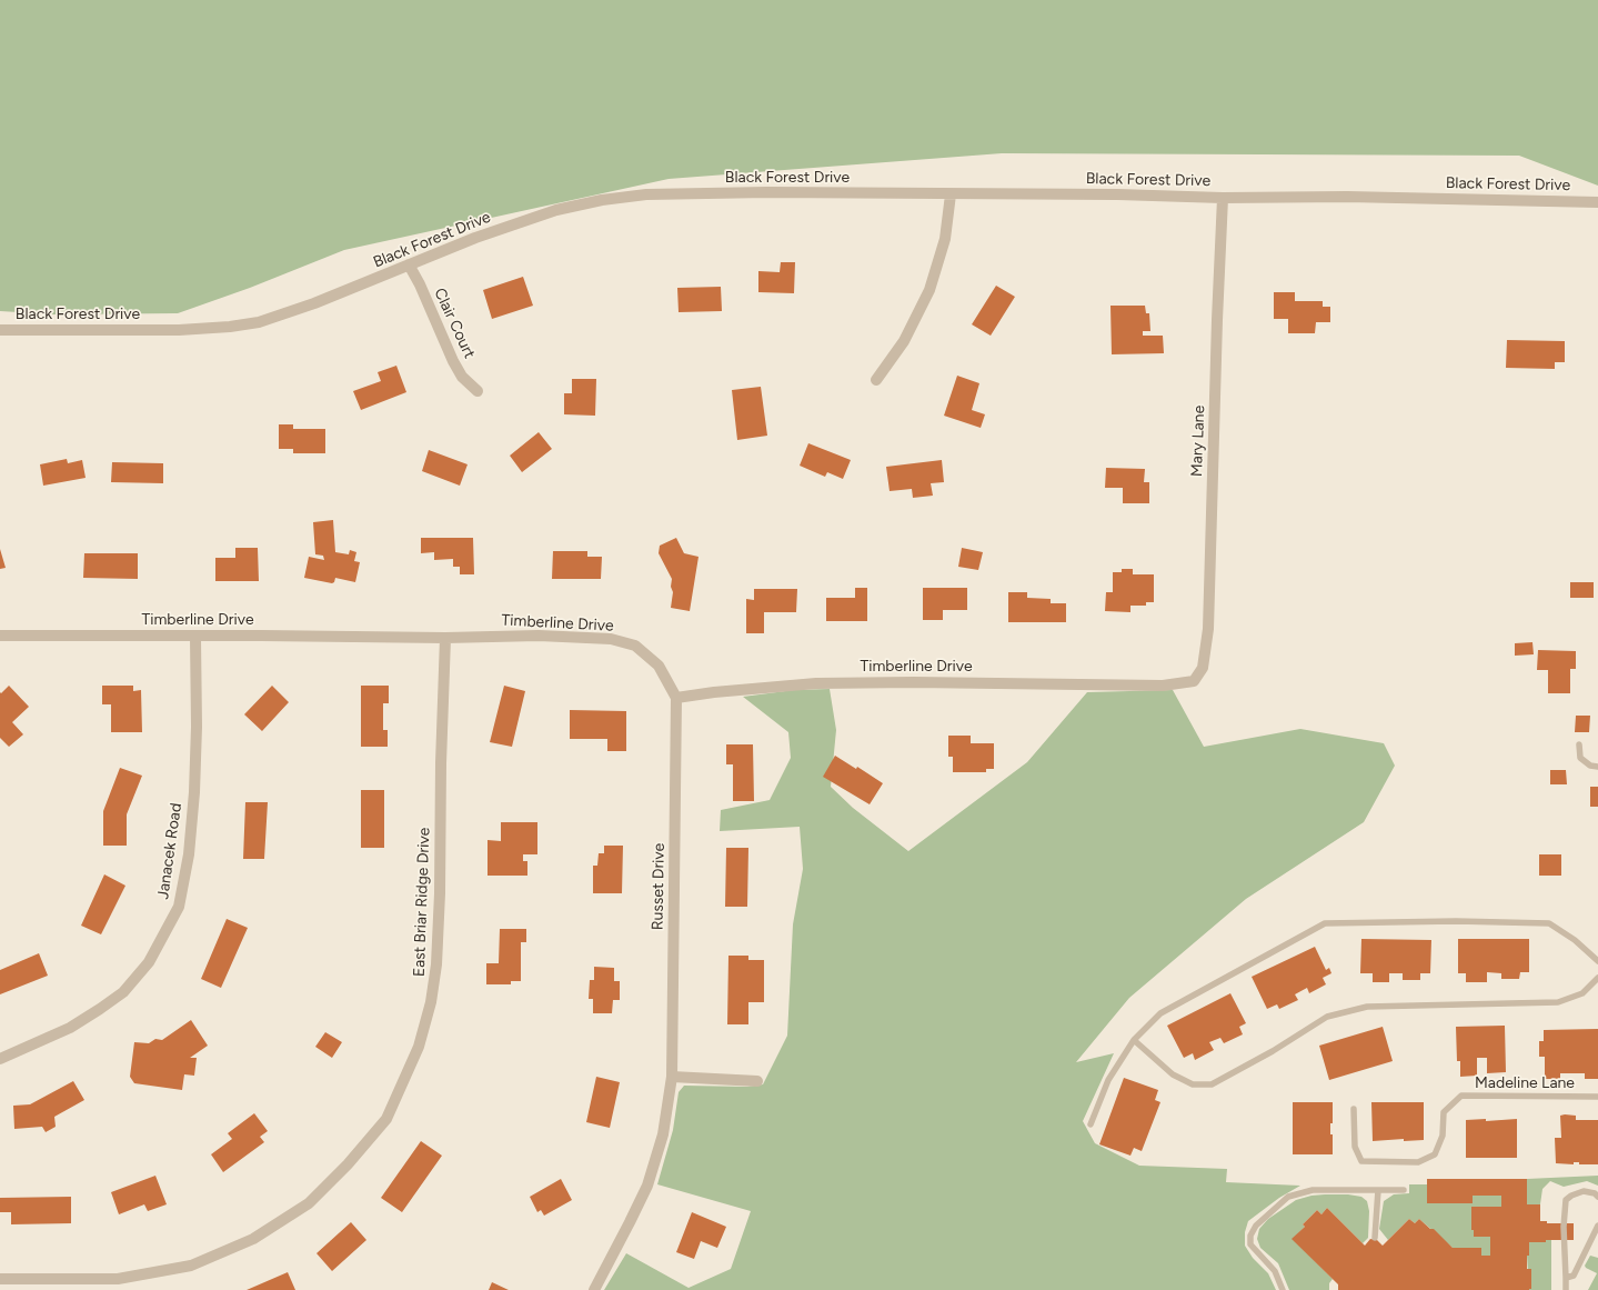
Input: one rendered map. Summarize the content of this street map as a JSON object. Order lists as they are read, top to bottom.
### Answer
{
  "streets": {
    "street": [
      "Black Forest Drive",
      "Clair Court",
      "Mary Lane",
      "Timberline Drive",
      "Janacek Road",
      "Russet Drive",
      "East Briar Ridge Drive"
    ],
    "lane": ["Madeline Lane"]
  },
  "crossings": [
    ["Black Forest Drive", "Clair Court"],
    ["Black Forest Drive", "Mary Lane"],
    ["Mary Lane", "Timberline Drive"],
    ["Timberline Drive", "Janacek Road"],
    ["Timberline Drive", "Russet Drive"],
    ["Timberline Drive", "East Briar Ridge Drive"]
  ]
}
